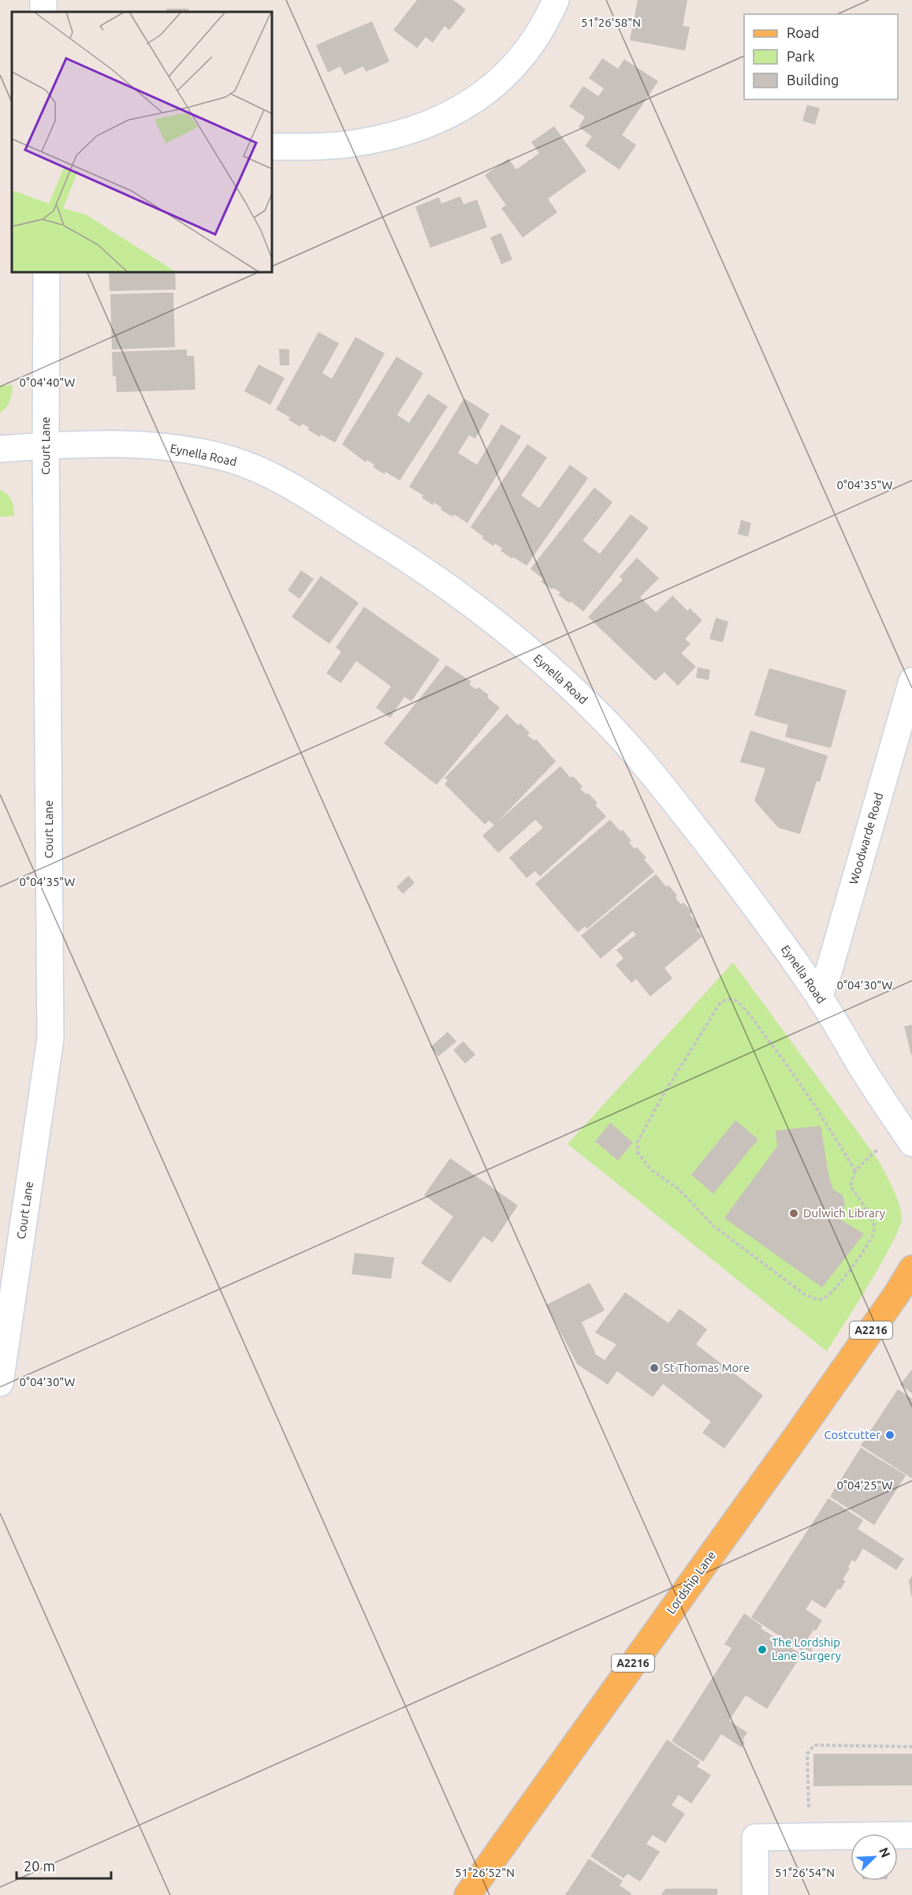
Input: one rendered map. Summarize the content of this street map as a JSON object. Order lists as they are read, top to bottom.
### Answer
{
  "streets": {
    "main road": ["A2216", "Lordship Lane"],
    "street": ["Court Lane", "Eynella Road", "Woodwarde Road"]
  },
  "crossings": [
    ["Court Lane", "Eynella Road"],
    ["Eynella Road", "Woodwarde Road"]
  ],
  "places": [
    "Dulwich Library",
    "St Thomas More",
    "Costcutter",
    "The Lordship Lane Surgery"
  ],
  "legend": ["Road", "Park", "Building"],
  "scale_bar": "20 m",
  "north": "top right",
  "coordinates": [
    "51°26'58\"N",
    "0°04'40\"W",
    "0°04'35\"W",
    "0°04'30\"W",
    "0°04'25\"W",
    "51°26'52\"N",
    "51°26'54\"N"
  ]
}
